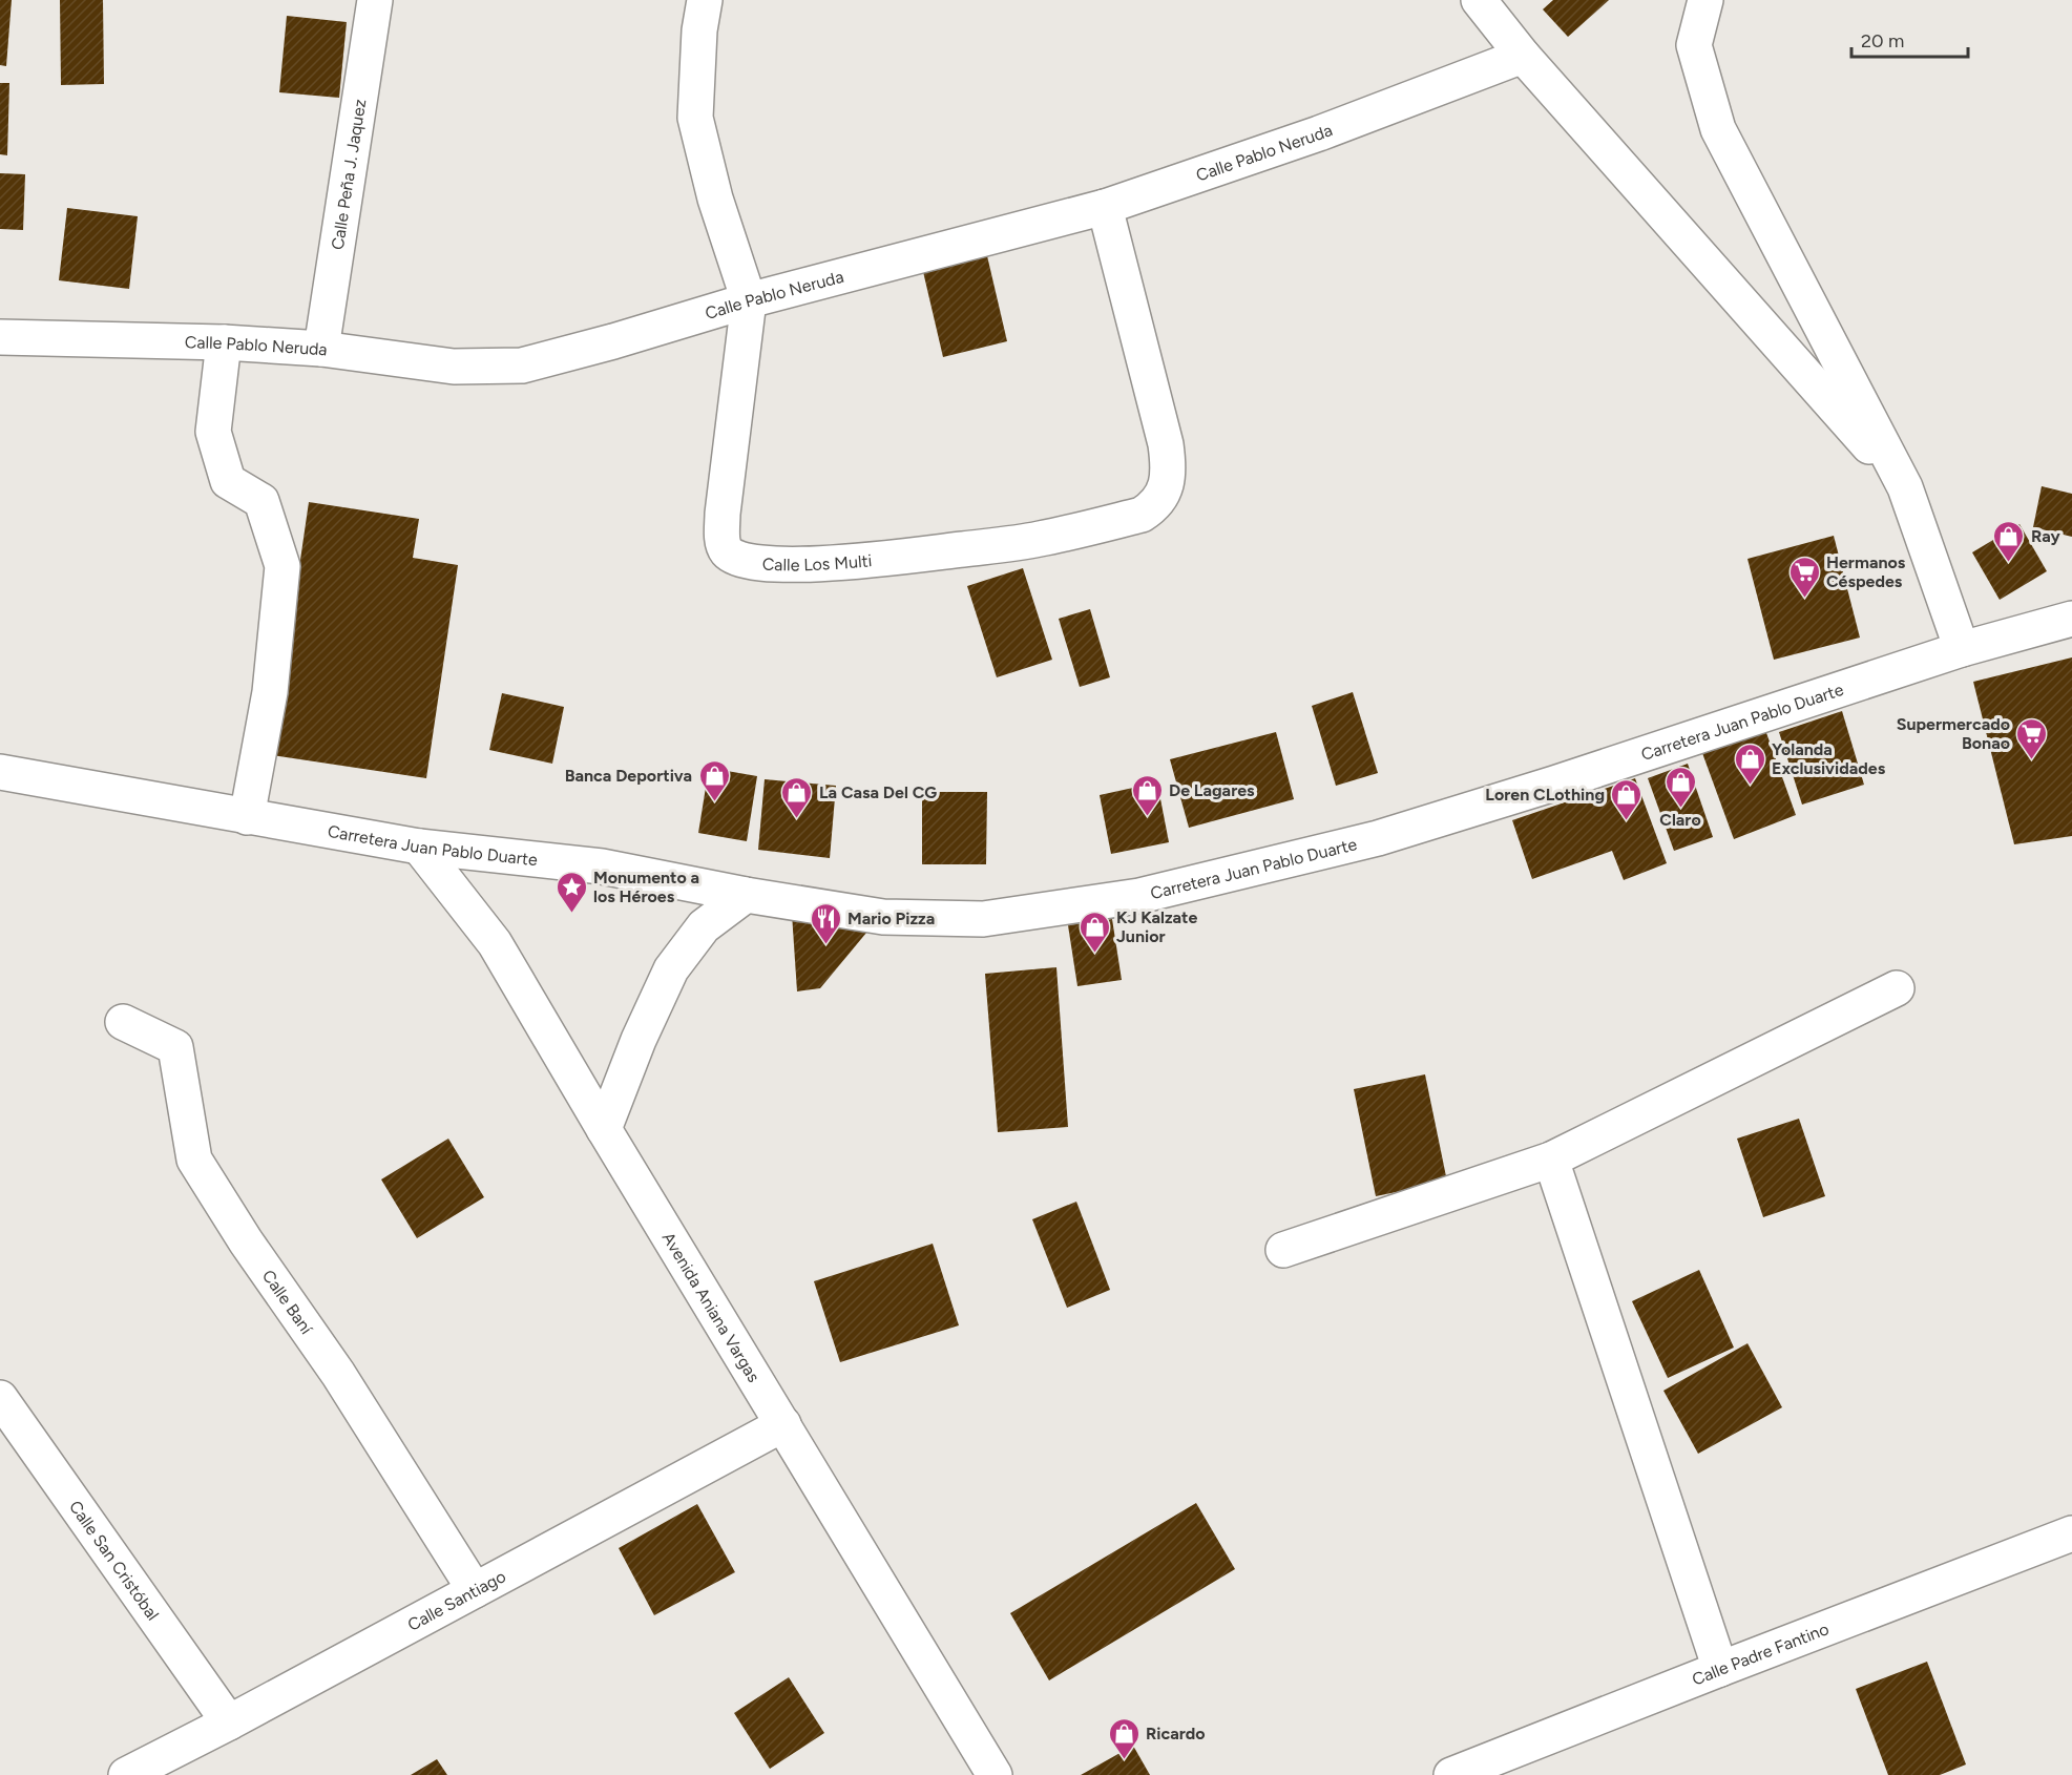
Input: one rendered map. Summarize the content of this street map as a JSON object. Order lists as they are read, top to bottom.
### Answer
{
  "streets": {
    "street": [
      "Calle Pablo Neruda",
      "Calle Peña J. Jaquez",
      "Calle Los Multi",
      "Carretera Juan Pablo Duarte",
      "Calle Baní",
      "Avenida Aniana Vargas",
      "Calle San Cristóbal",
      "Calle Santiago",
      "Calle Padre Fantino"
    ]
  },
  "crossings": [
    ["Calle Pablo Neruda", "Calle Peña J. Jaquez"],
    ["Calle Pablo Neruda", "Calle Los Multi"],
    ["Carretera Juan Pablo Duarte", "Avenida Aniana Vargas"],
    ["Calle Baní", "Calle Santiago"],
    ["Avenida Aniana Vargas", "Calle Santiago"],
    ["Calle San Cristóbal", "Calle Santiago"]
  ],
  "places": {
    "shop": [
      "Ray",
      "Yolanda Exclusividades",
      "Banca Deportiva",
      "Claro",
      "De Lagares",
      "La Casa Del CG",
      "Loren CLothing",
      "KJ Kalzate Junior",
      "Ricardo"
    ],
    "supermarket": ["Hermanos Céspedes", "Supermercado Bonao"],
    "place": ["Monumento a los Héroes"],
    "restaurant": ["Mario Pizza"]
  },
  "scale_bar": "20 m"
}
